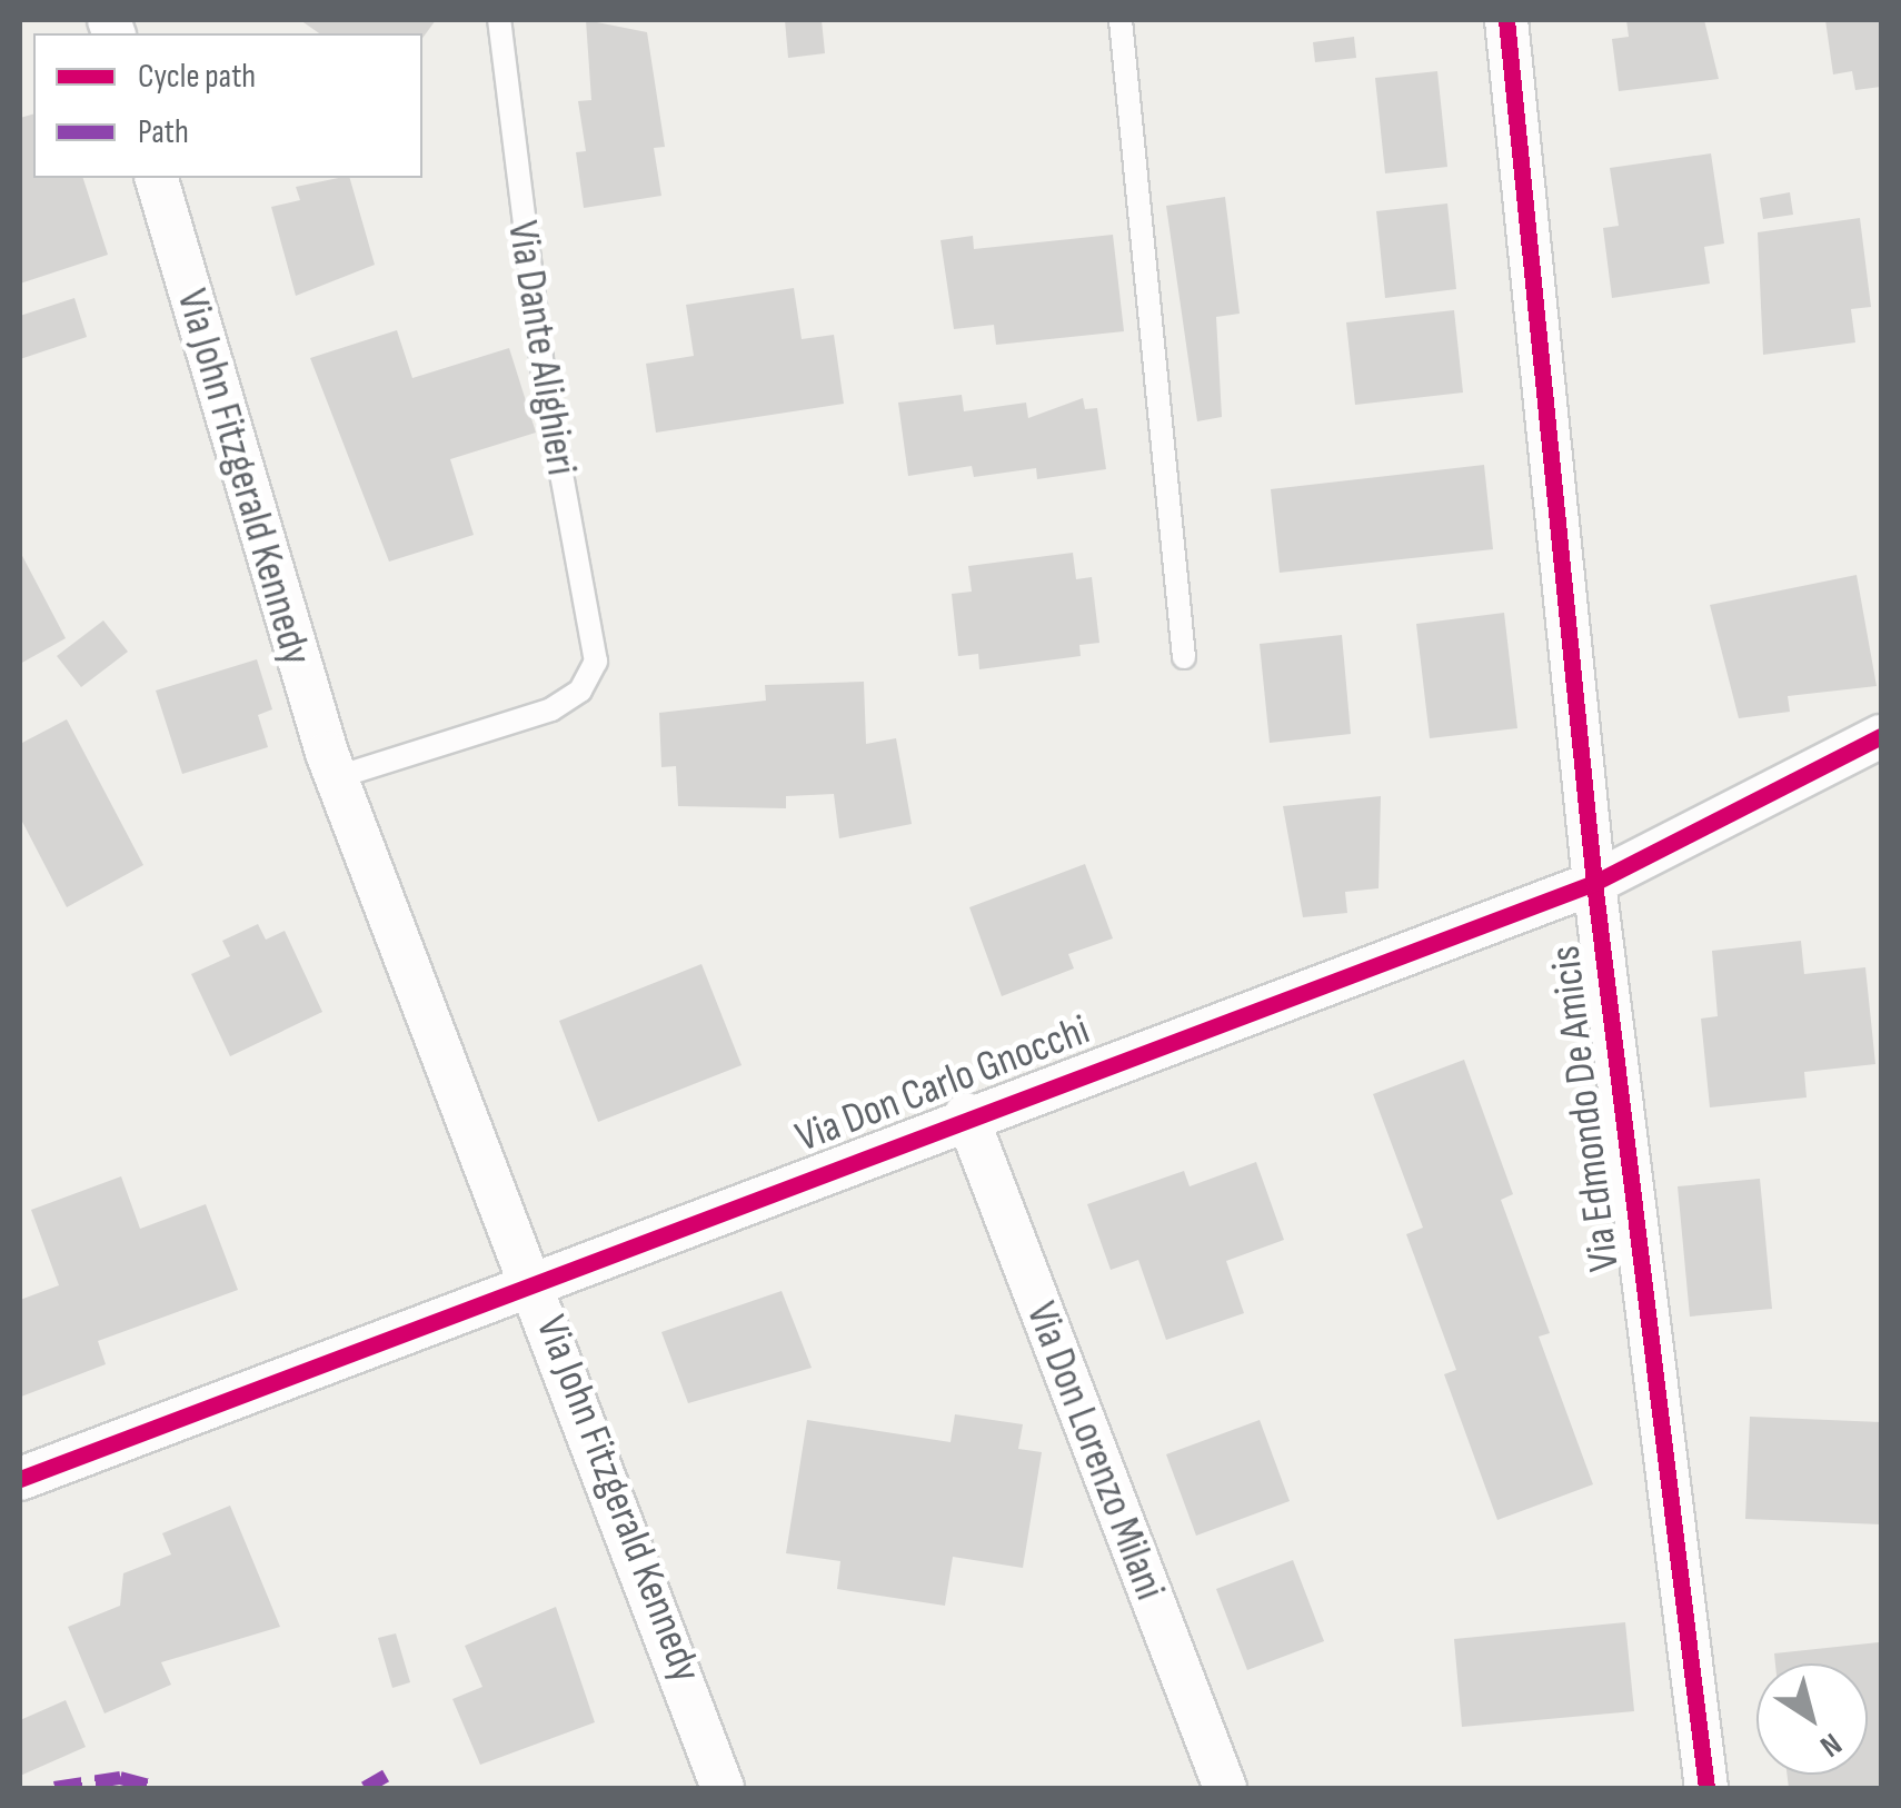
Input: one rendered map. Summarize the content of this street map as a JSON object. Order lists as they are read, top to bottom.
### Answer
{
  "streets": {
    "street": [
      "Via John Fitzgerald Kennedy",
      "Via Don Carlo Gnocchi",
      "Via Edmondo De Amicis",
      "Via Don Lorenzo Milani"
    ],
    "lane": ["Via Dante Alighieri"]
  },
  "crossings": [
    ["Via Dante Alighieri", "Via John Fitzgerald Kennedy"],
    ["Via John Fitzgerald Kennedy", "Via Don Carlo Gnocchi"],
    ["Via Don Carlo Gnocchi", "Via Edmondo De Amicis"],
    ["Via Don Carlo Gnocchi", "Via Don Lorenzo Milani"]
  ],
  "legend": ["Cycle path", "Path"],
  "north": "bottom right"
}
